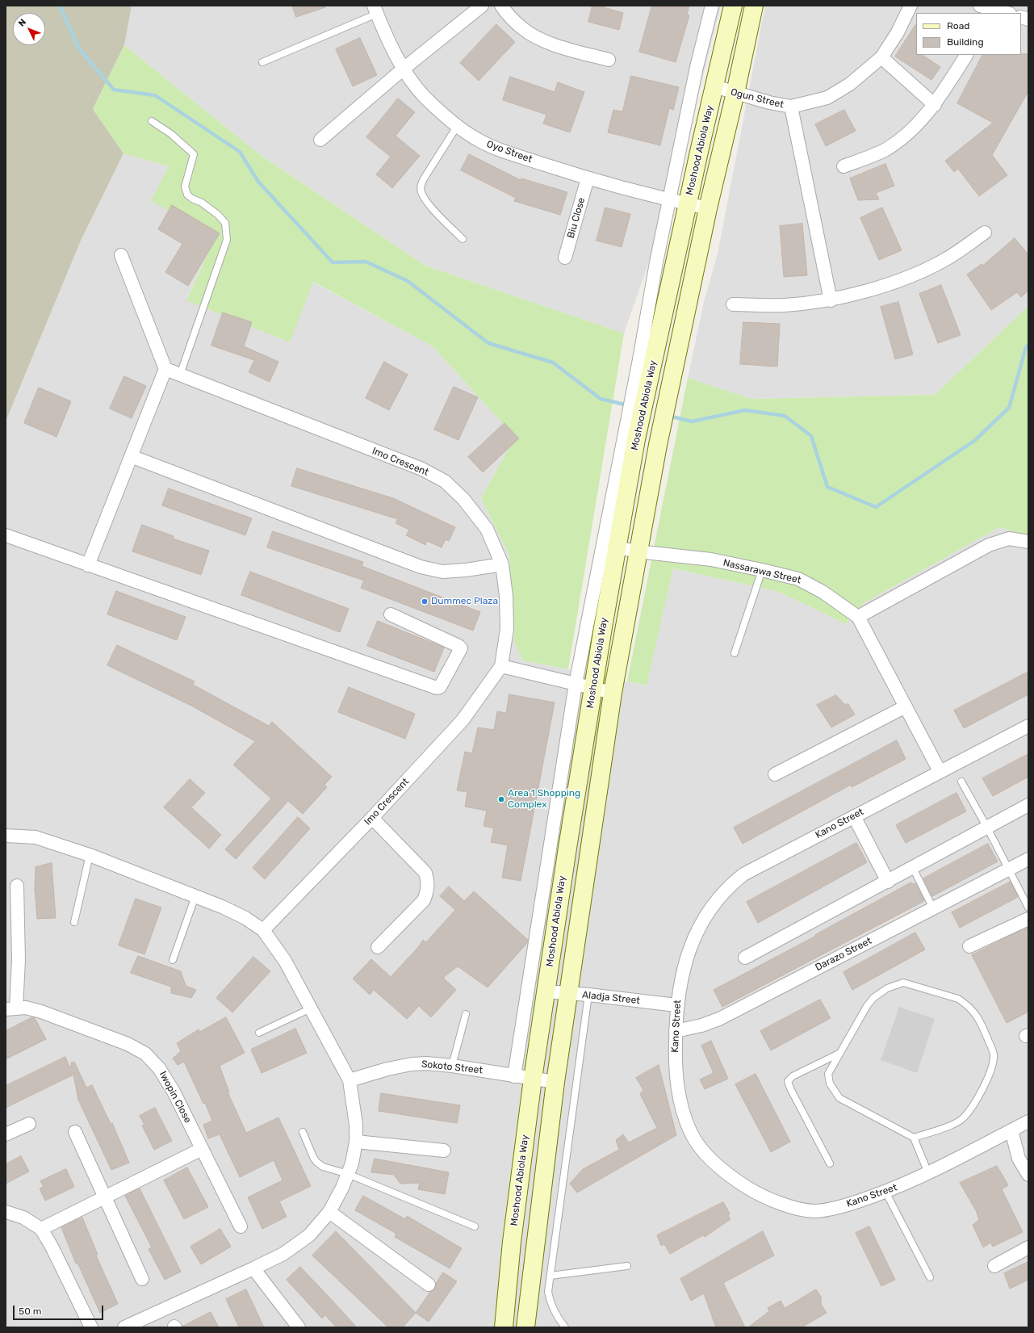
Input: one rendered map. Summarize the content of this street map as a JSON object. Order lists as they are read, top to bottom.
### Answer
{
  "streets": {
    "main road": ["Moshood Abiola Way"],
    "street": [
      "Ogun Street",
      "Oyo Street",
      "Biu Close",
      "Imo Crescent",
      "Nassarawa Street",
      "Kano Street",
      "Darazo Street",
      "Aladja Street",
      "Sokoto Street",
      "Iwopin Close"
    ]
  },
  "crossings": [
    ["Ogun Street", "Moshood Abiola Way"],
    ["Moshood Abiola Way", "Oyo Street"],
    ["Moshood Abiola Way", "Nassarawa Street"],
    ["Moshood Abiola Way", "Aladja Street"],
    ["Moshood Abiola Way", "Sokoto Street"],
    ["Oyo Street", "Biu Close"],
    ["Nassarawa Street", "Kano Street"],
    ["Kano Street", "Darazo Street"],
    ["Kano Street", "Aladja Street"]
  ],
  "places": ["Dummec Plaza", "Area 1 Shopping Complex"],
  "legend": ["Road", "Building"],
  "scale_bar": "50 m",
  "north": "top left"
}
